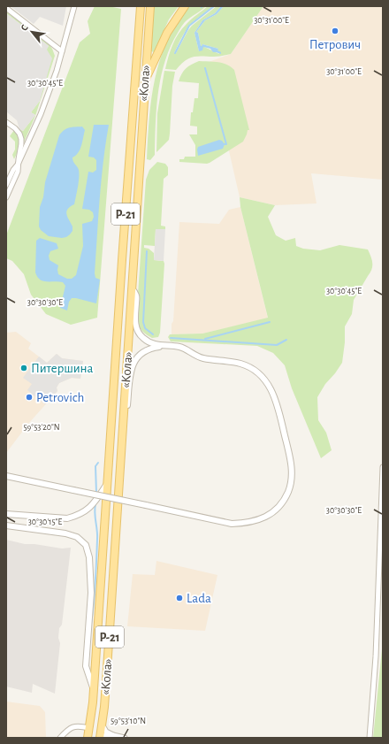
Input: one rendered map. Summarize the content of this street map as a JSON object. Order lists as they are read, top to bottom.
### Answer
{
  "streets": {
    "main road": ["«Кола»", "Р-21"]
  },
  "places": [
    "Петрович",
    "Питершина",
    "Petrovich",
    "Lada"
  ],
  "north": "top left",
  "coordinates": [
    "30°31'00\"E",
    "30°30'45\"E",
    "30°30'30\"E",
    "59°53'20\"N",
    "30°30'15\"E",
    "59°53'10\"N"
  ]
}
